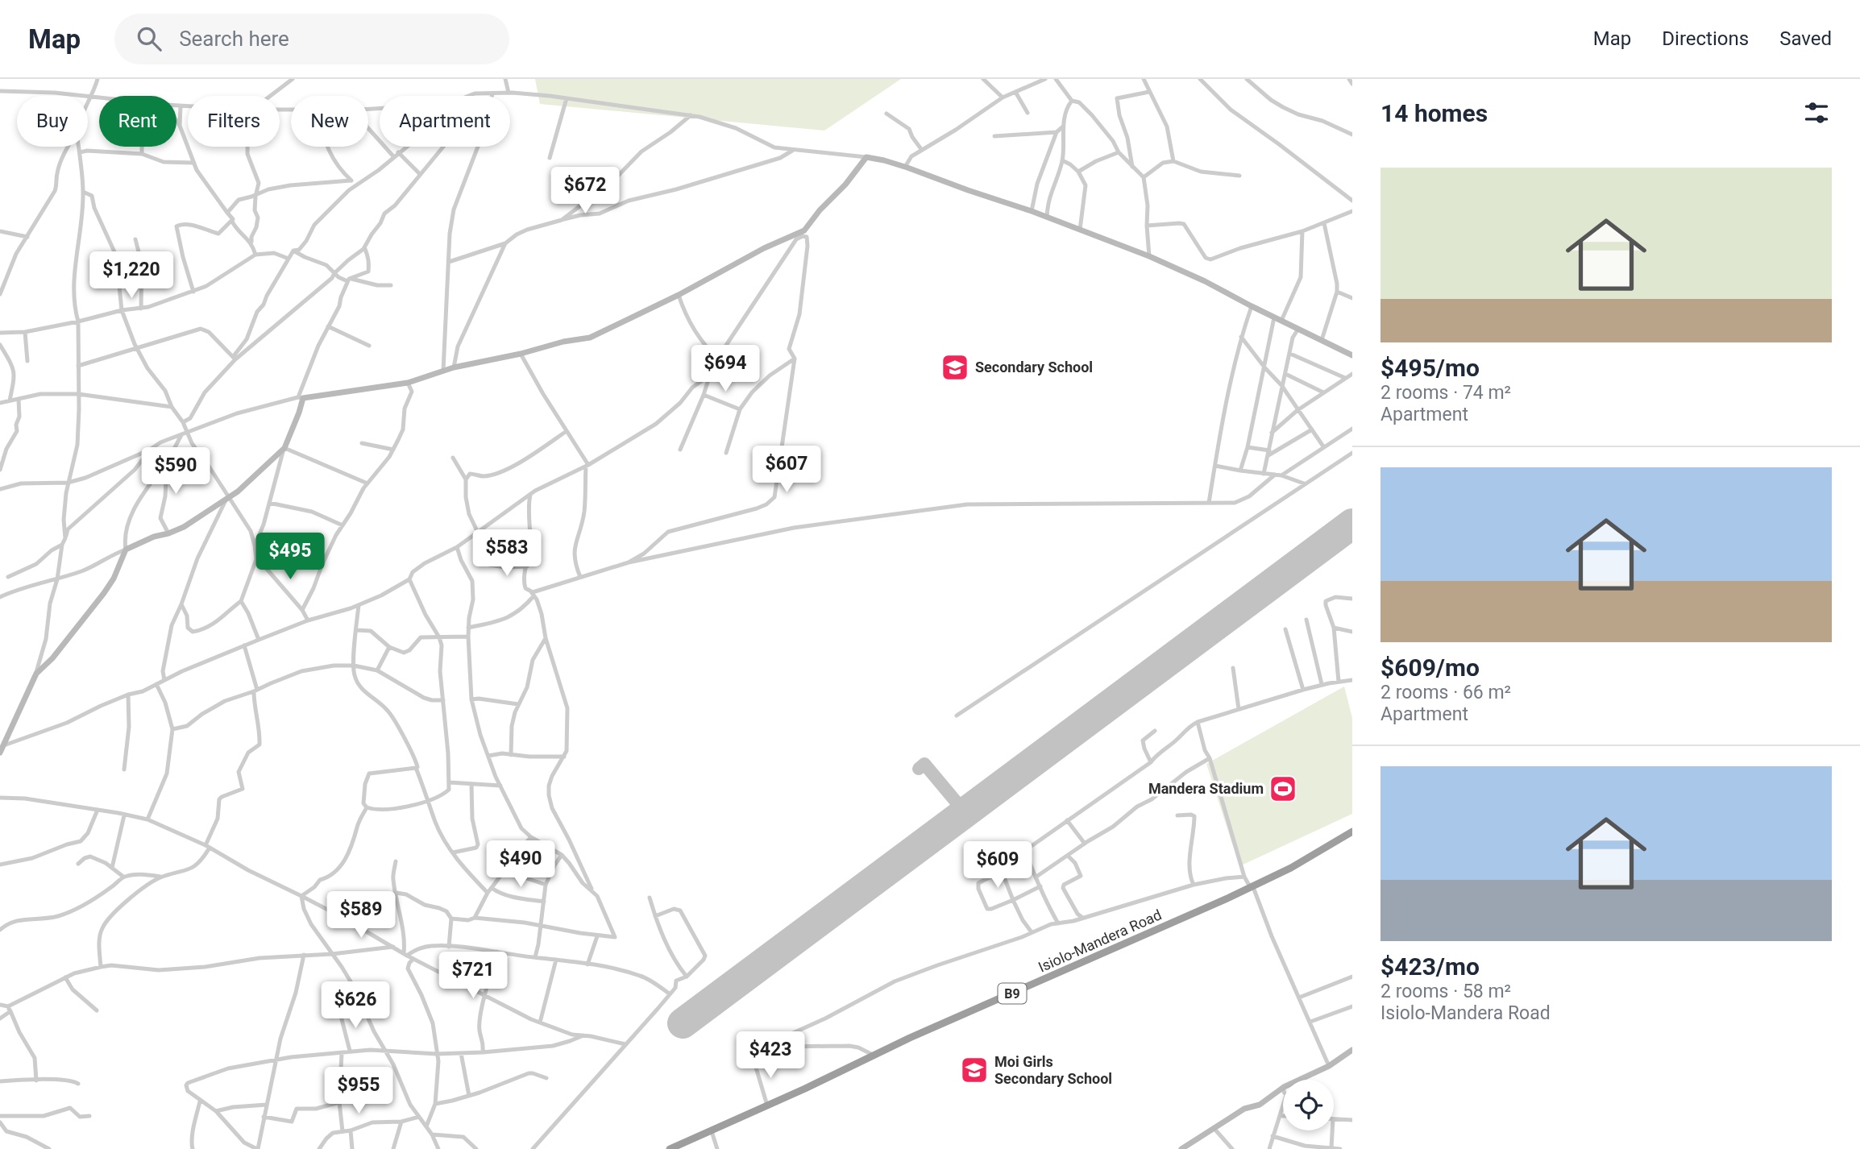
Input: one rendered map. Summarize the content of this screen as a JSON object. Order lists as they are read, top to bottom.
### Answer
{
  "streets": {
    "highway": ["Isiolo-Mandera Road", "B9"]
  },
  "places": {
    "school or university": ["Secondary School", "Moi Girls Secondary School"],
    "sports": ["Mandera Stadium"]
  },
  "page": {
    "header": "Map",
    "search": "Search here",
    "nav": ["Map", "Directions", "Saved"],
    "heading": "14 homes",
    "chip": [
      "Buy",
      "Rent",
      "Filters",
      "New",
      "Apartment"
    ],
    "list": [
      {
        "name": "$495/mo",
        "note": "2 rooms · 74 m² · Apartment"
      },
      {
        "name": "$609/mo",
        "note": "2 rooms · 66 m² · Apartment"
      },
      {
        "name": "$423/mo",
        "note": "2 rooms · 58 m² · Isiolo-Mandera Road"
      }
    ],
    "price": [
      "$672",
      "$1,220",
      "$694",
      "$607",
      "$590",
      "$583",
      "$495",
      "$490",
      "$609",
      "$589",
      "$721",
      "$626",
      "$423",
      "$955"
    ]
  }
}
